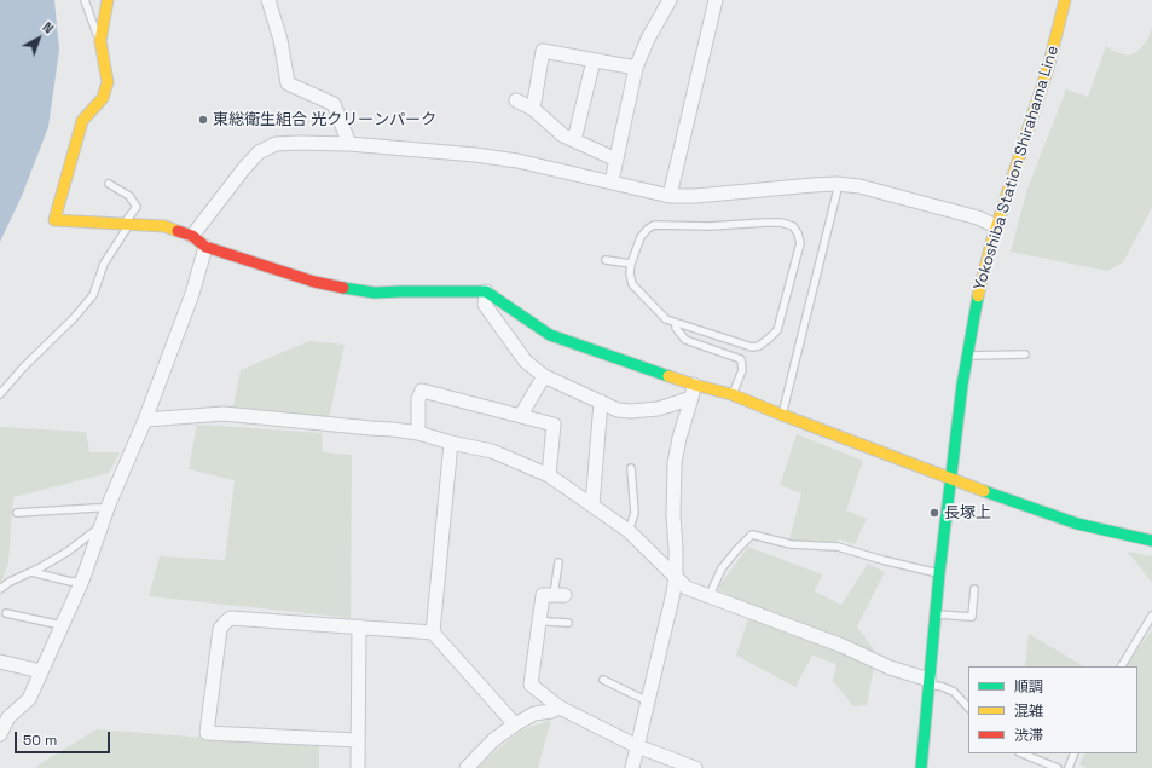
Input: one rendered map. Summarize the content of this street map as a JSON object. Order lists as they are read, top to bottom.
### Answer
{
  "streets": {
    "street": ["Yokoshiba Station Shirahama Line"]
  },
  "places": ["東総衛生組合 光クリーンパーク", "長塚上"],
  "legend": ["順調", "混雑", "渋滞"],
  "scale_bar": "50 m",
  "north": "top right"
}
